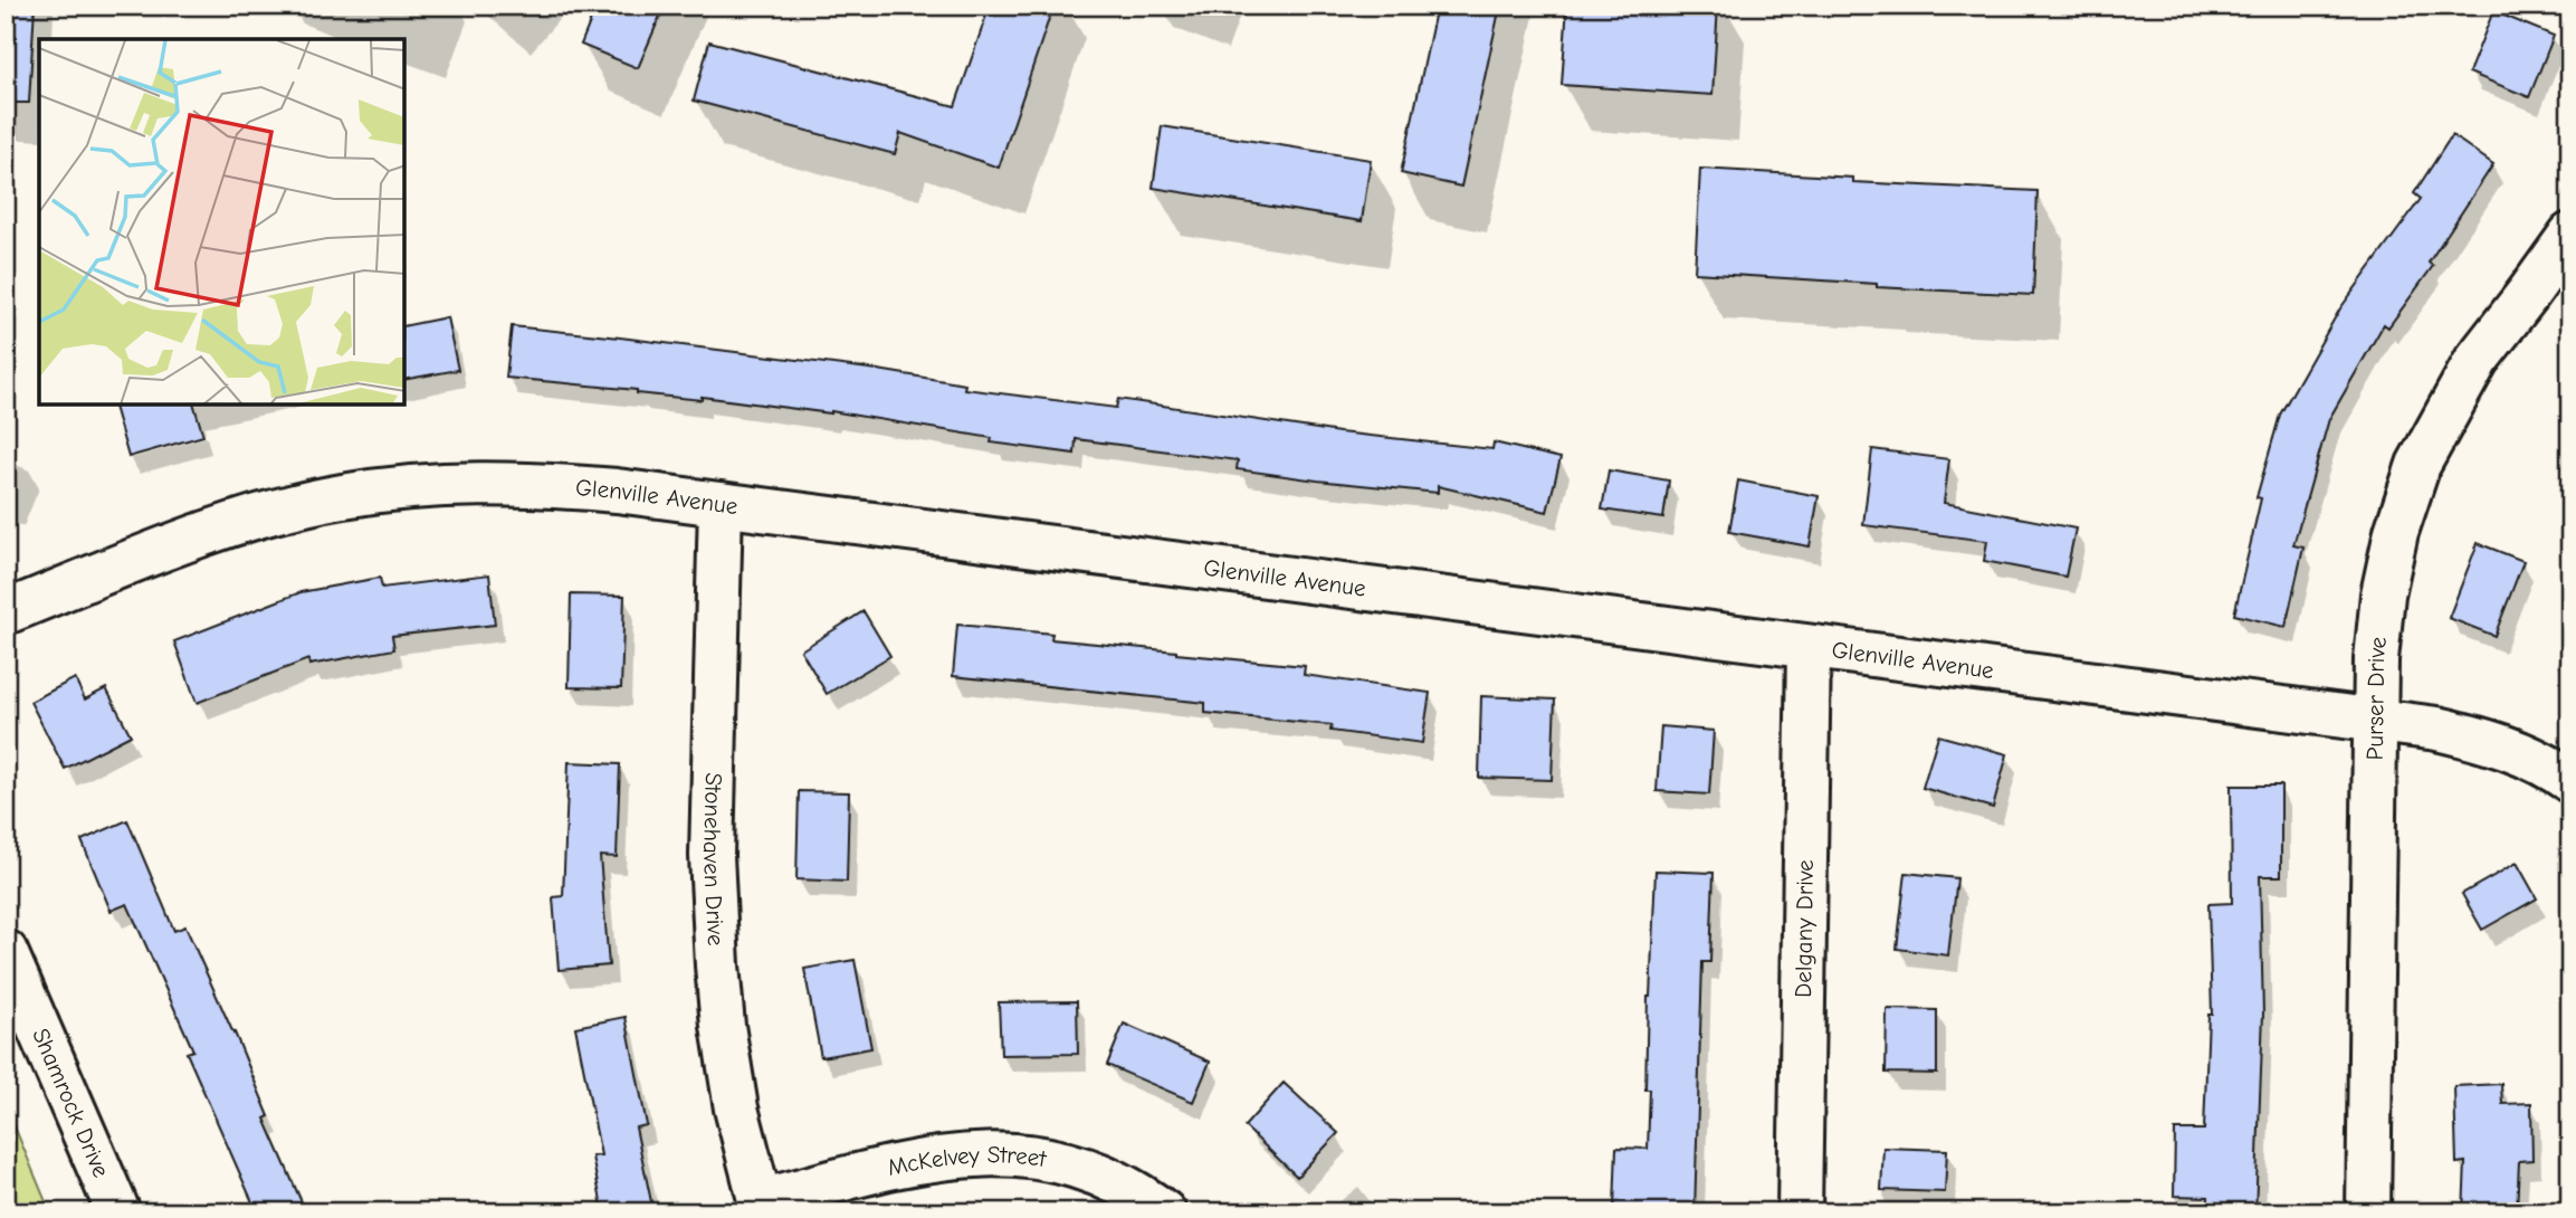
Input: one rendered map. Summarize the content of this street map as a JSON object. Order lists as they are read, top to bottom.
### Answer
{
  "streets": {
    "street": [
      "Glenville Avenue",
      "Purser Drive",
      "Stonehaven Drive",
      "Delgany Drive",
      "Shamrock Drive",
      "McKelvey Street"
    ]
  },
  "crossings": [
    ["Glenville Avenue", "Purser Drive"],
    ["Glenville Avenue", "Stonehaven Drive"],
    ["Glenville Avenue", "Delgany Drive"],
    ["Stonehaven Drive", "McKelvey Street"]
  ]
}
